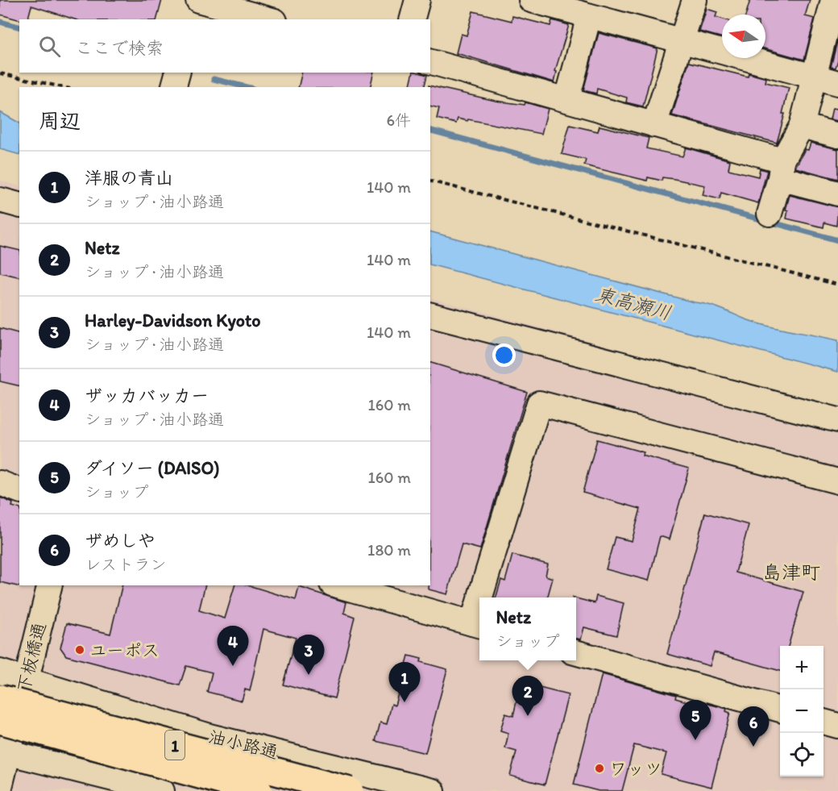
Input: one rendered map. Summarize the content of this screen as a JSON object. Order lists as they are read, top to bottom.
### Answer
{
  "streets": {
    "highway": ["1"],
    "street": ["下板橋通", "油小路通"]
  },
  "crossings": [
    ["下板橋通", "油小路通"]
  ],
  "districts": ["島津町"],
  "water": ["東高瀬川"],
  "places": ["ユーポス", "ワッツ"],
  "north": "left",
  "page": {
    "search": "ここで検索",
    "heading": ["周辺", "6件"],
    "list": [
      {
        "mark": "1",
        "name": "洋服の青山",
        "note": "ショップ · 油小路通",
        "value": "140 m"
      },
      {
        "mark": "2",
        "name": "Netz",
        "note": "ショップ · 油小路通",
        "value": "140 m"
      },
      {
        "mark": "3",
        "name": "Harley-Davidson Kyoto",
        "note": "ショップ · 油小路通",
        "value": "140 m"
      },
      {
        "mark": "4",
        "name": "ザッカバッカー",
        "note": "ショップ · 油小路通",
        "value": "160 m"
      },
      {
        "mark": "5",
        "name": "ダイソー (DAISO)",
        "note": "ショップ",
        "value": "160 m"
      },
      {
        "mark": "6",
        "name": "ザめしや",
        "note": "レストラン",
        "value": "180 m"
      }
    ],
    "popup": ["Netz", "ショップ"],
    "pins": [
      "4",
      "3",
      "1",
      "2",
      "5",
      "6"
    ],
    "map_buttons": ["+", "−"]
  }
}
